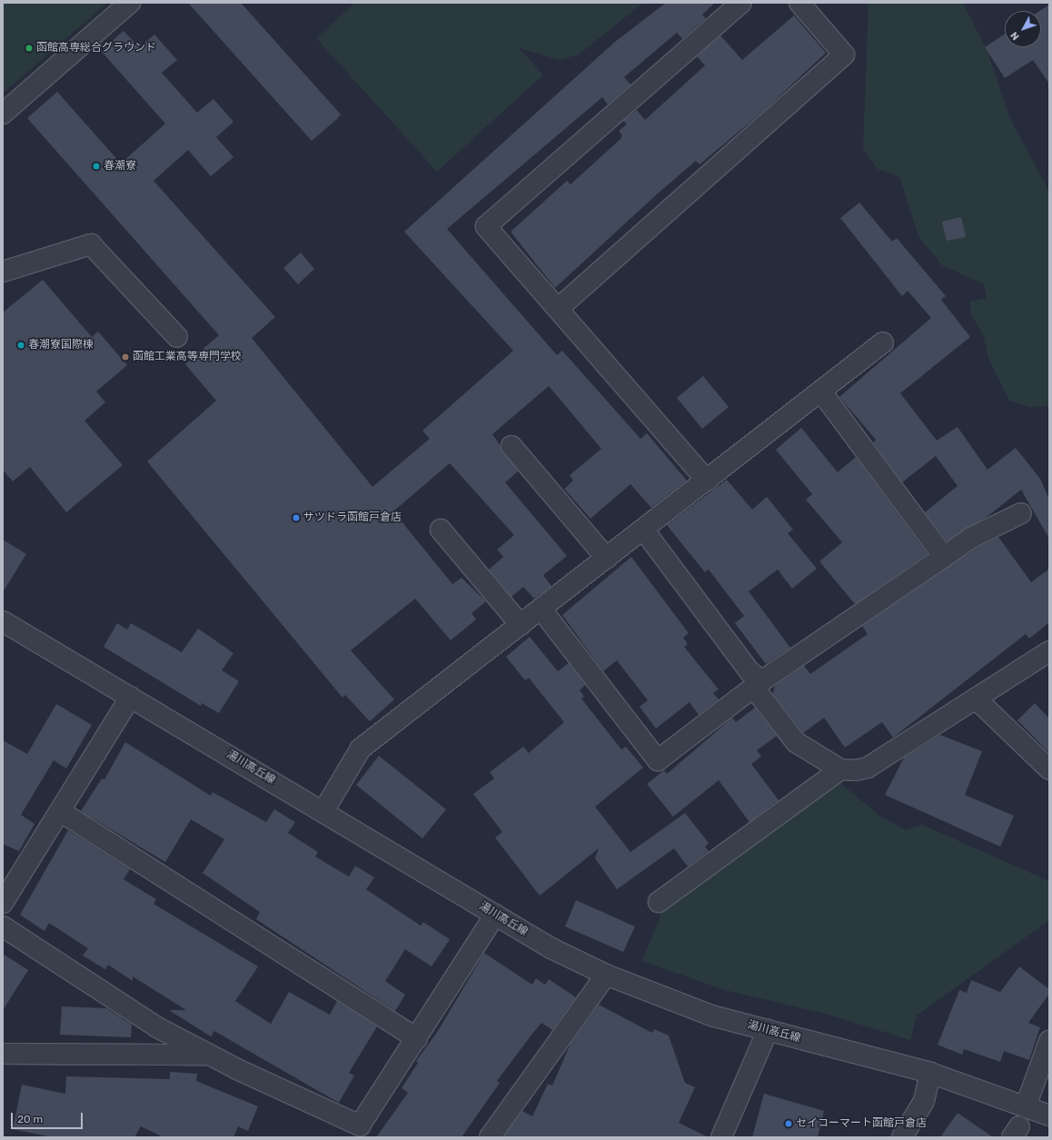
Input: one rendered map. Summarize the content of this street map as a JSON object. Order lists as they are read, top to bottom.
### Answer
{
  "streets": {
    "street": ["湯川高丘線"]
  },
  "places": [
    "函館高専総合グラウンド",
    "春潮寮",
    "春潮寮国際棟",
    "函館工業高等専門学校",
    "サツドラ函館戸倉店",
    "セイコーマート函館戸倉店"
  ],
  "scale_bar": "20 m",
  "north": "bottom left"
}
